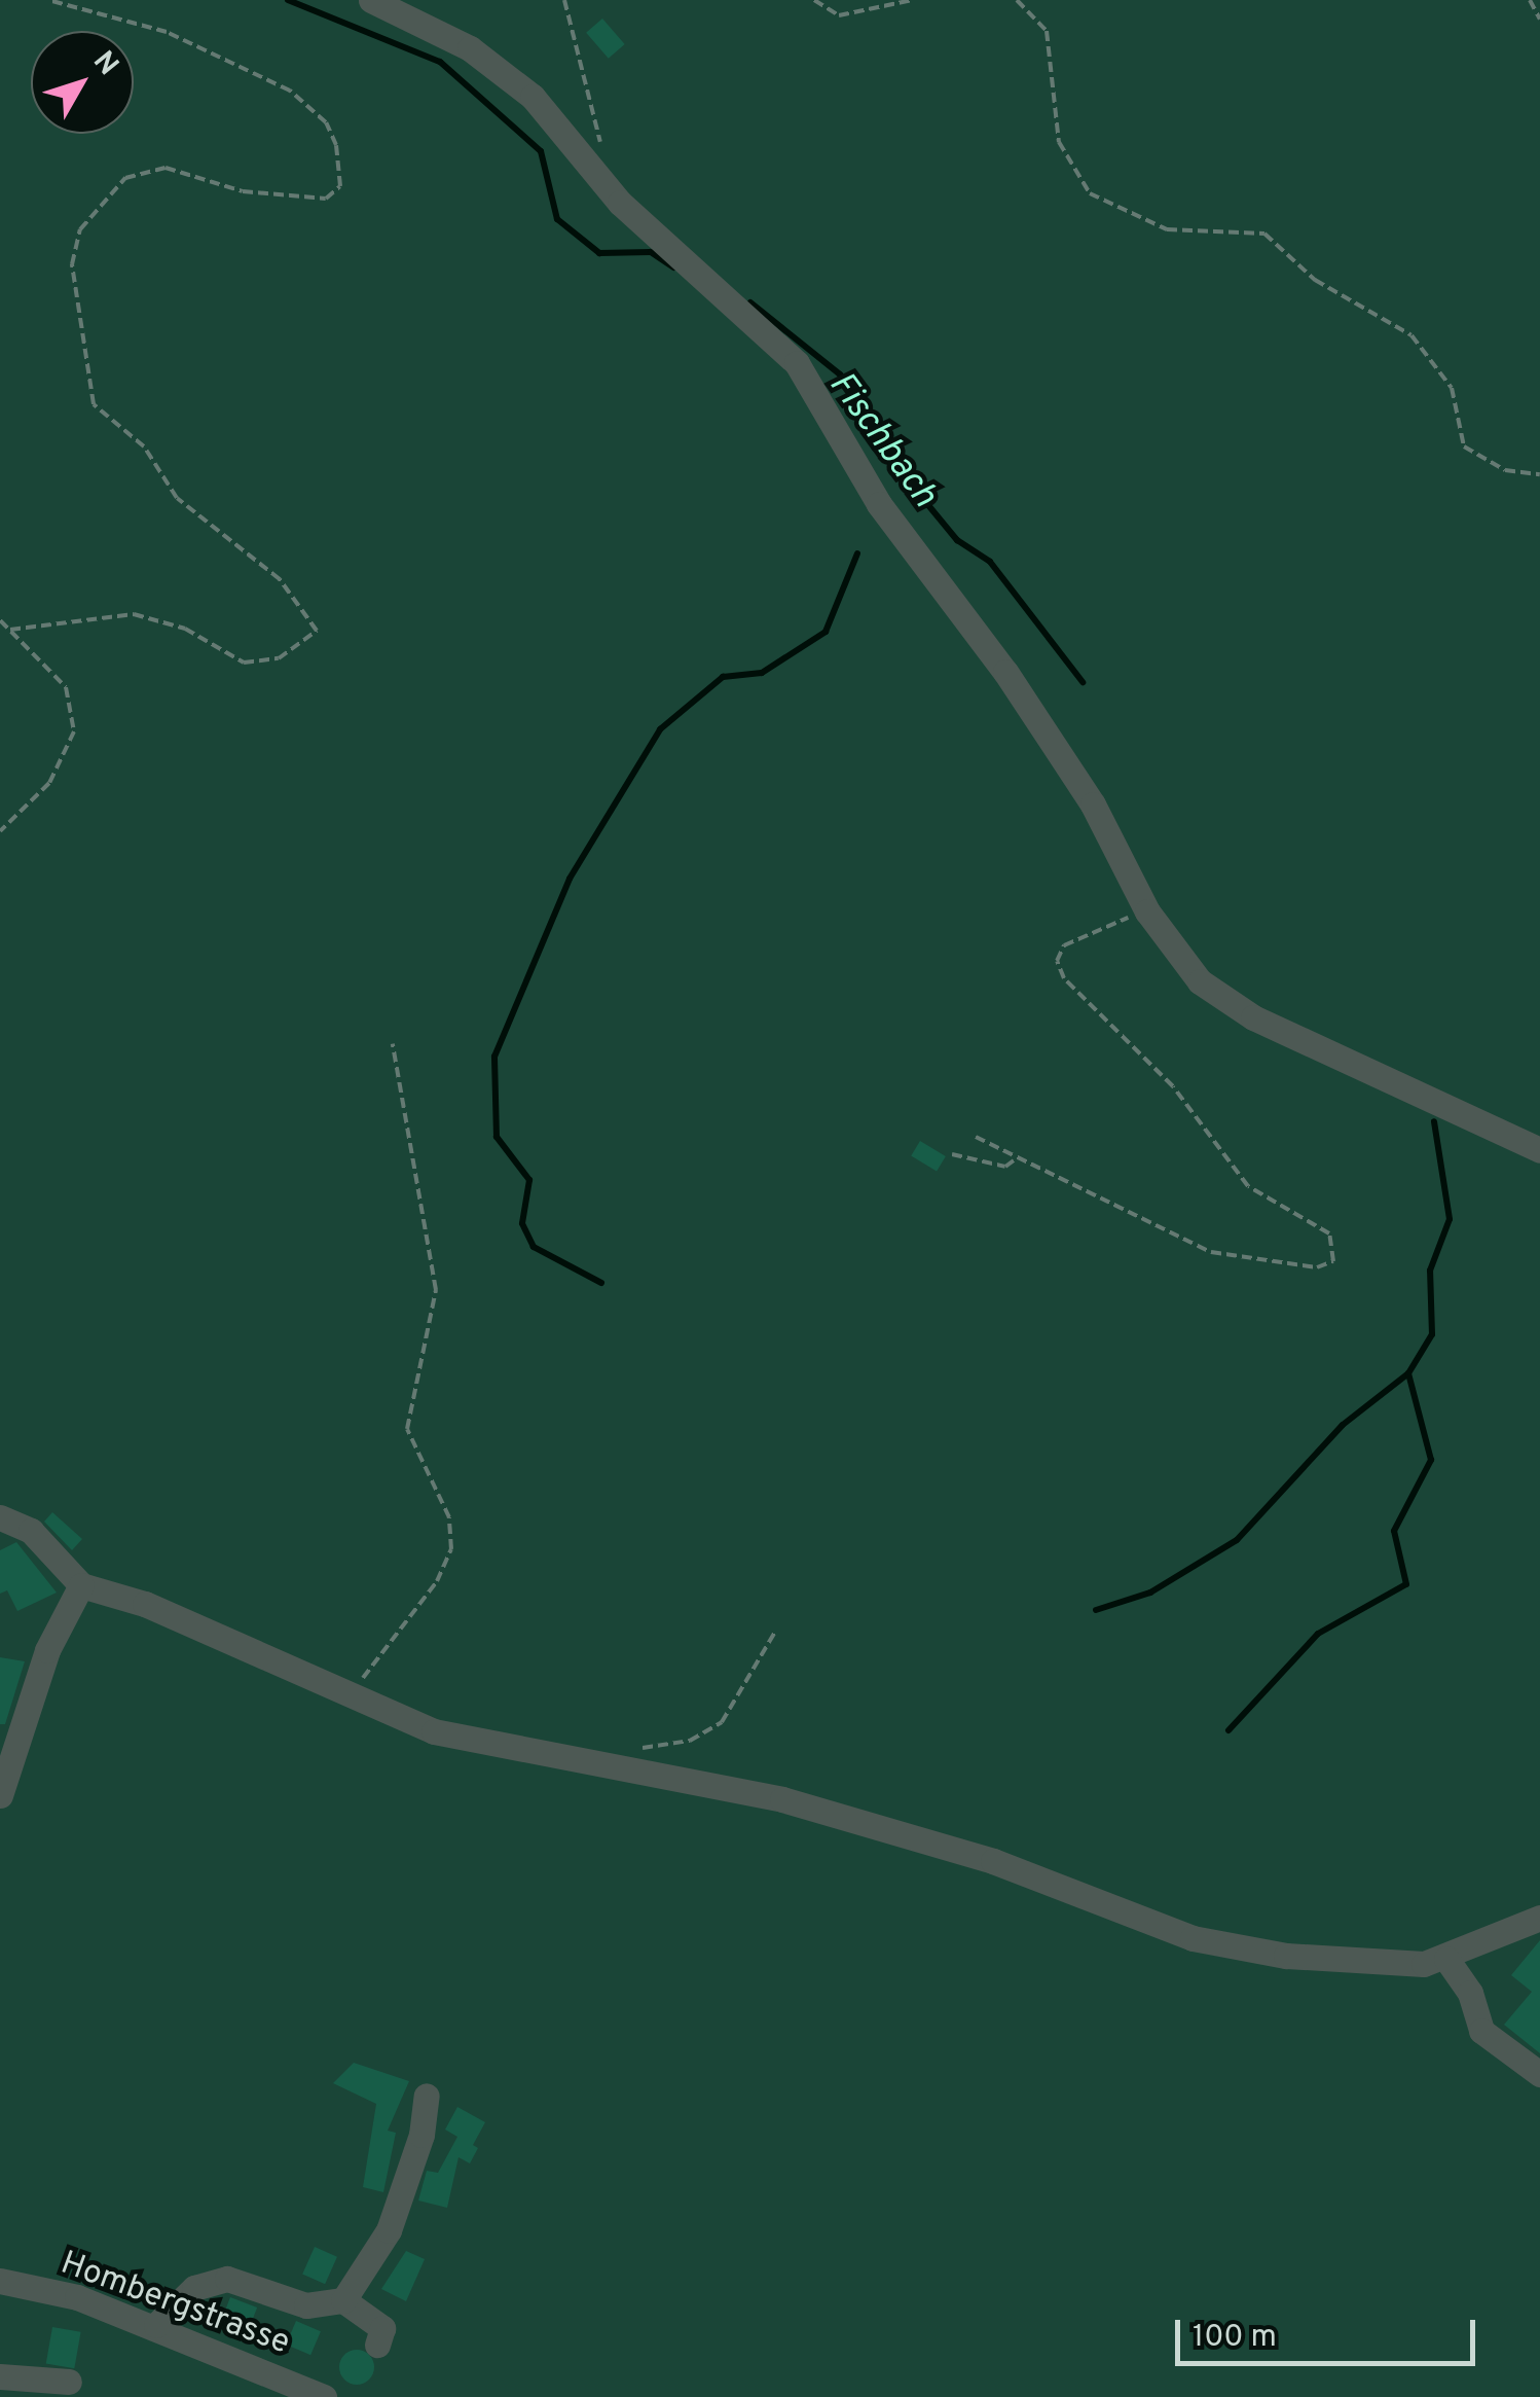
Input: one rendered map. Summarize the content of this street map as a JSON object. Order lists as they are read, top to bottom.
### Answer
{
  "streets": {
    "street": ["Hombergstrasse"]
  },
  "water": ["Fischbach"],
  "scale_bar": "100 m",
  "north": "top right"
}
